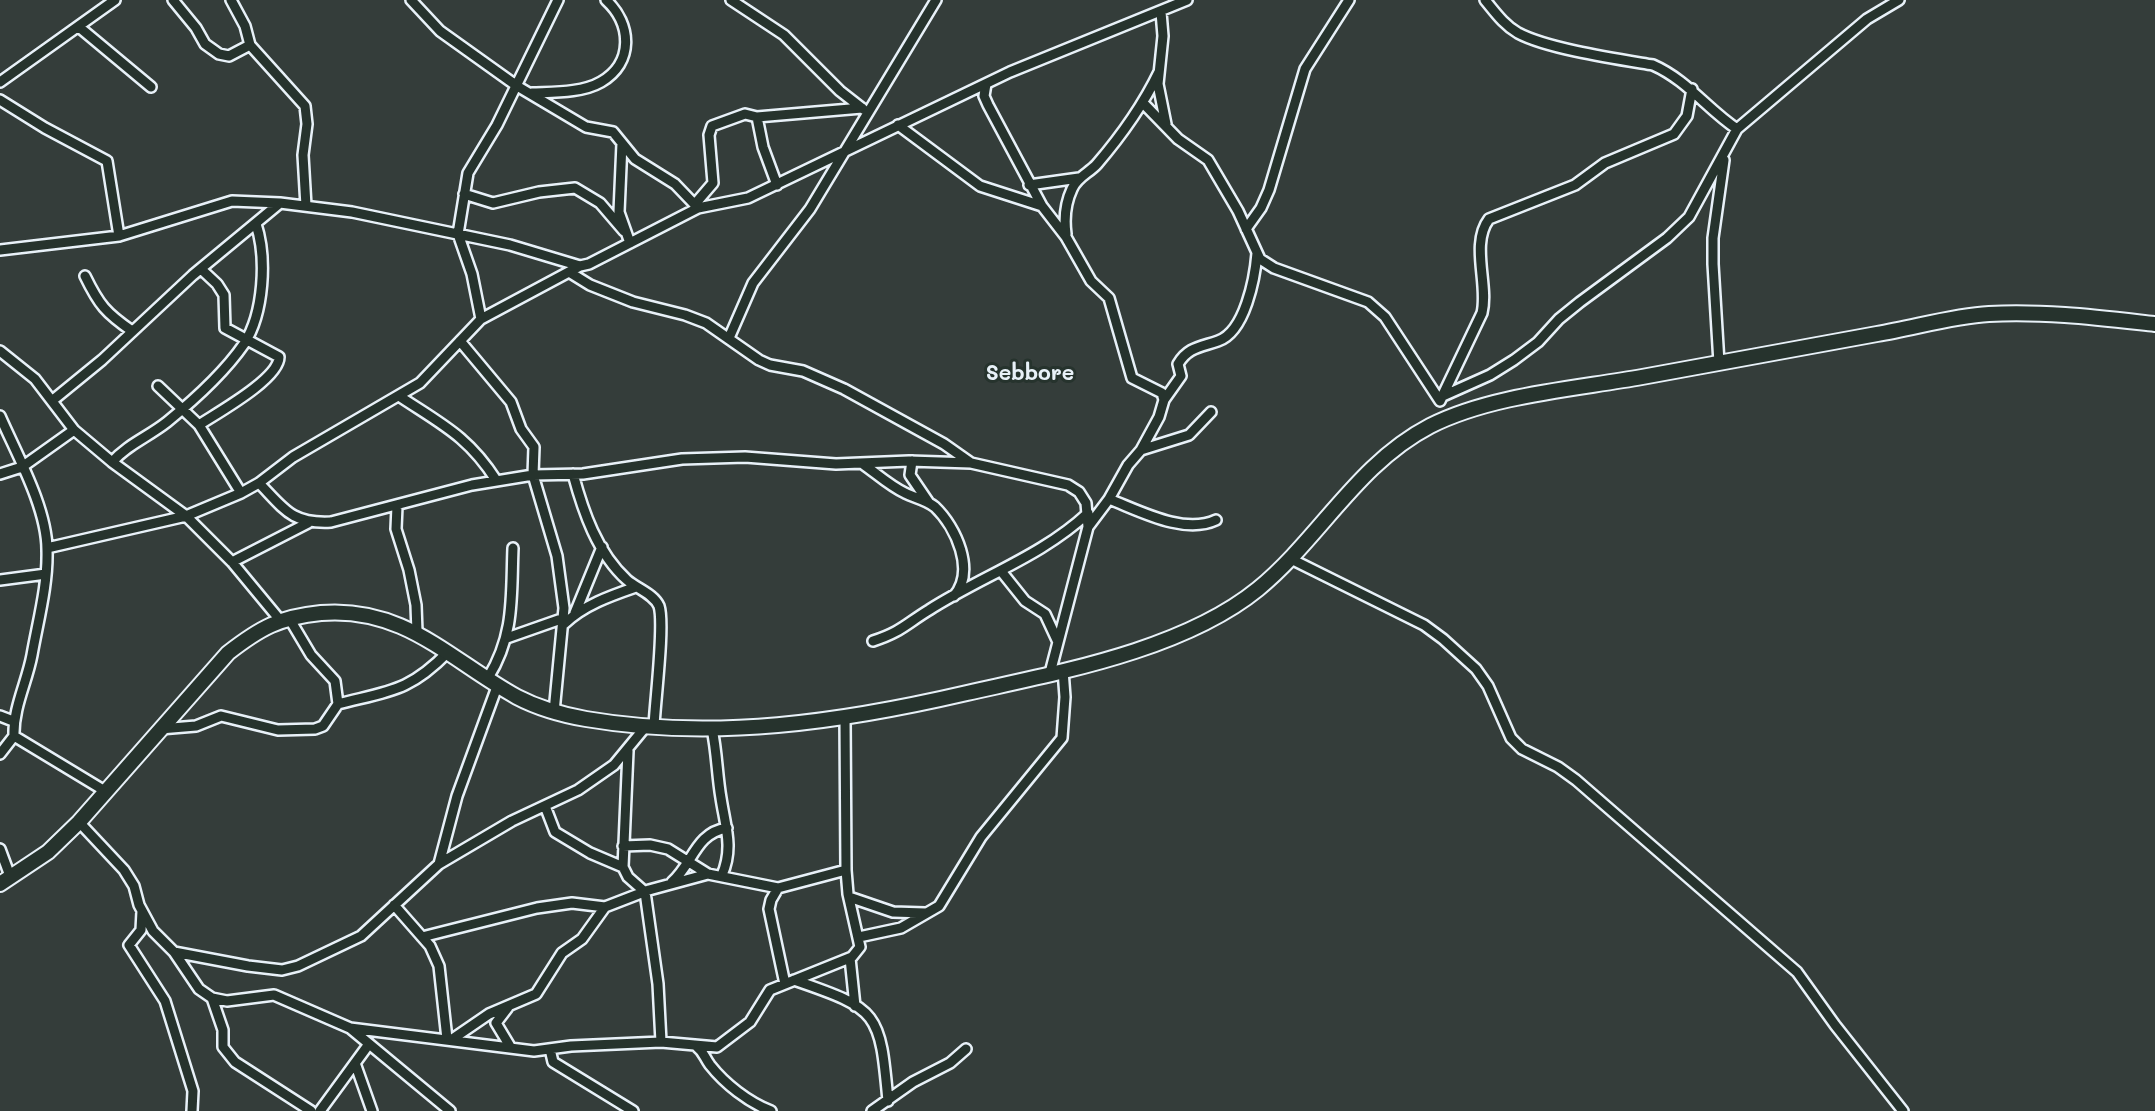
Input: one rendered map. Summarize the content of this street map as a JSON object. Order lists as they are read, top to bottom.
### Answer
{
  "districts": ["Sebbore"]
}
